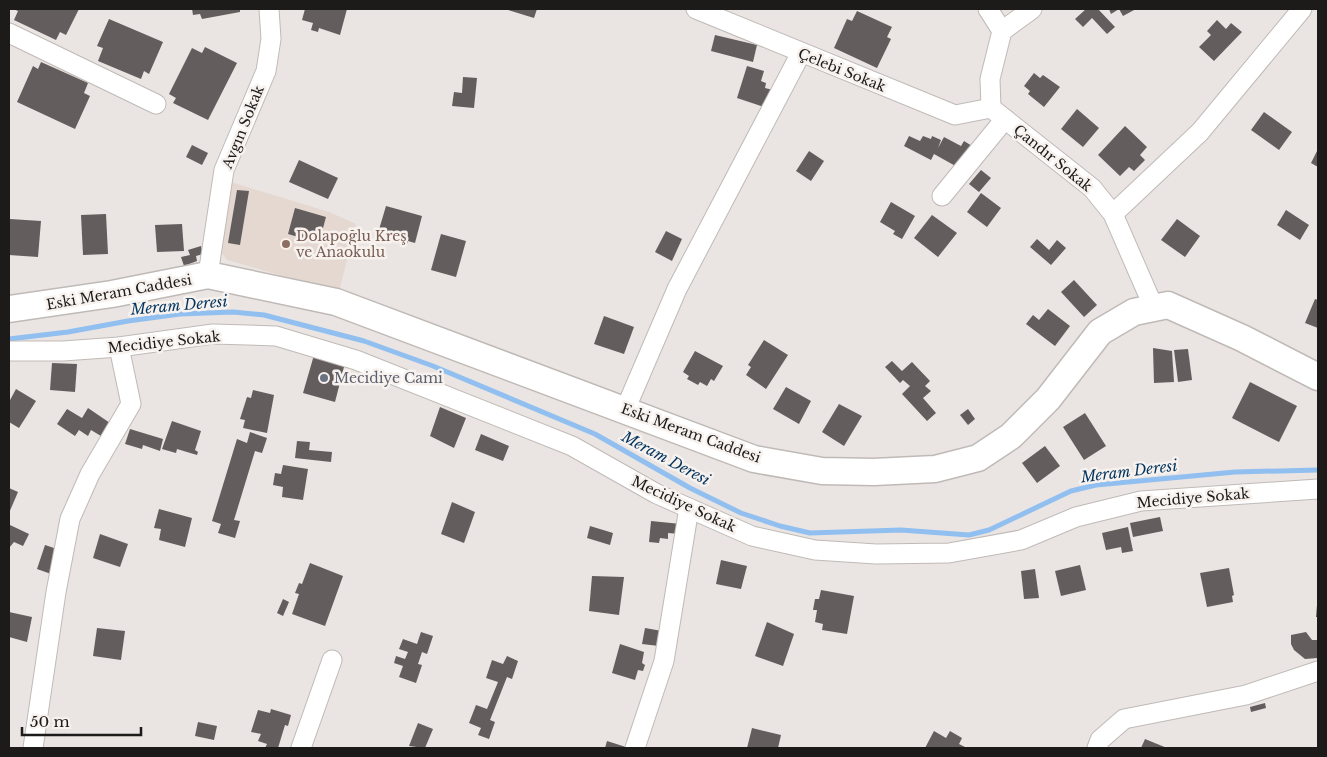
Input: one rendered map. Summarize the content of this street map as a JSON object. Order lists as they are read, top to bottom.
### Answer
{
  "streets": {
    "street": [
      "Çelebi Sokak",
      "Avgın Sokak",
      "Çandır Sokak",
      "Eski Meram Caddesi",
      "Mecidiye Sokak"
    ]
  },
  "crossings": [
    ["Çelebi Sokak", "Çandır Sokak"],
    ["Avgın Sokak", "Eski Meram Caddesi"],
    ["Çandır Sokak", "Eski Meram Caddesi"]
  ],
  "water": ["Meram Deresi"],
  "places": ["Dolapoğlu Kreş ve Anaokulu", "Mecidiye Cami"],
  "scale_bar": "50 m"
}
